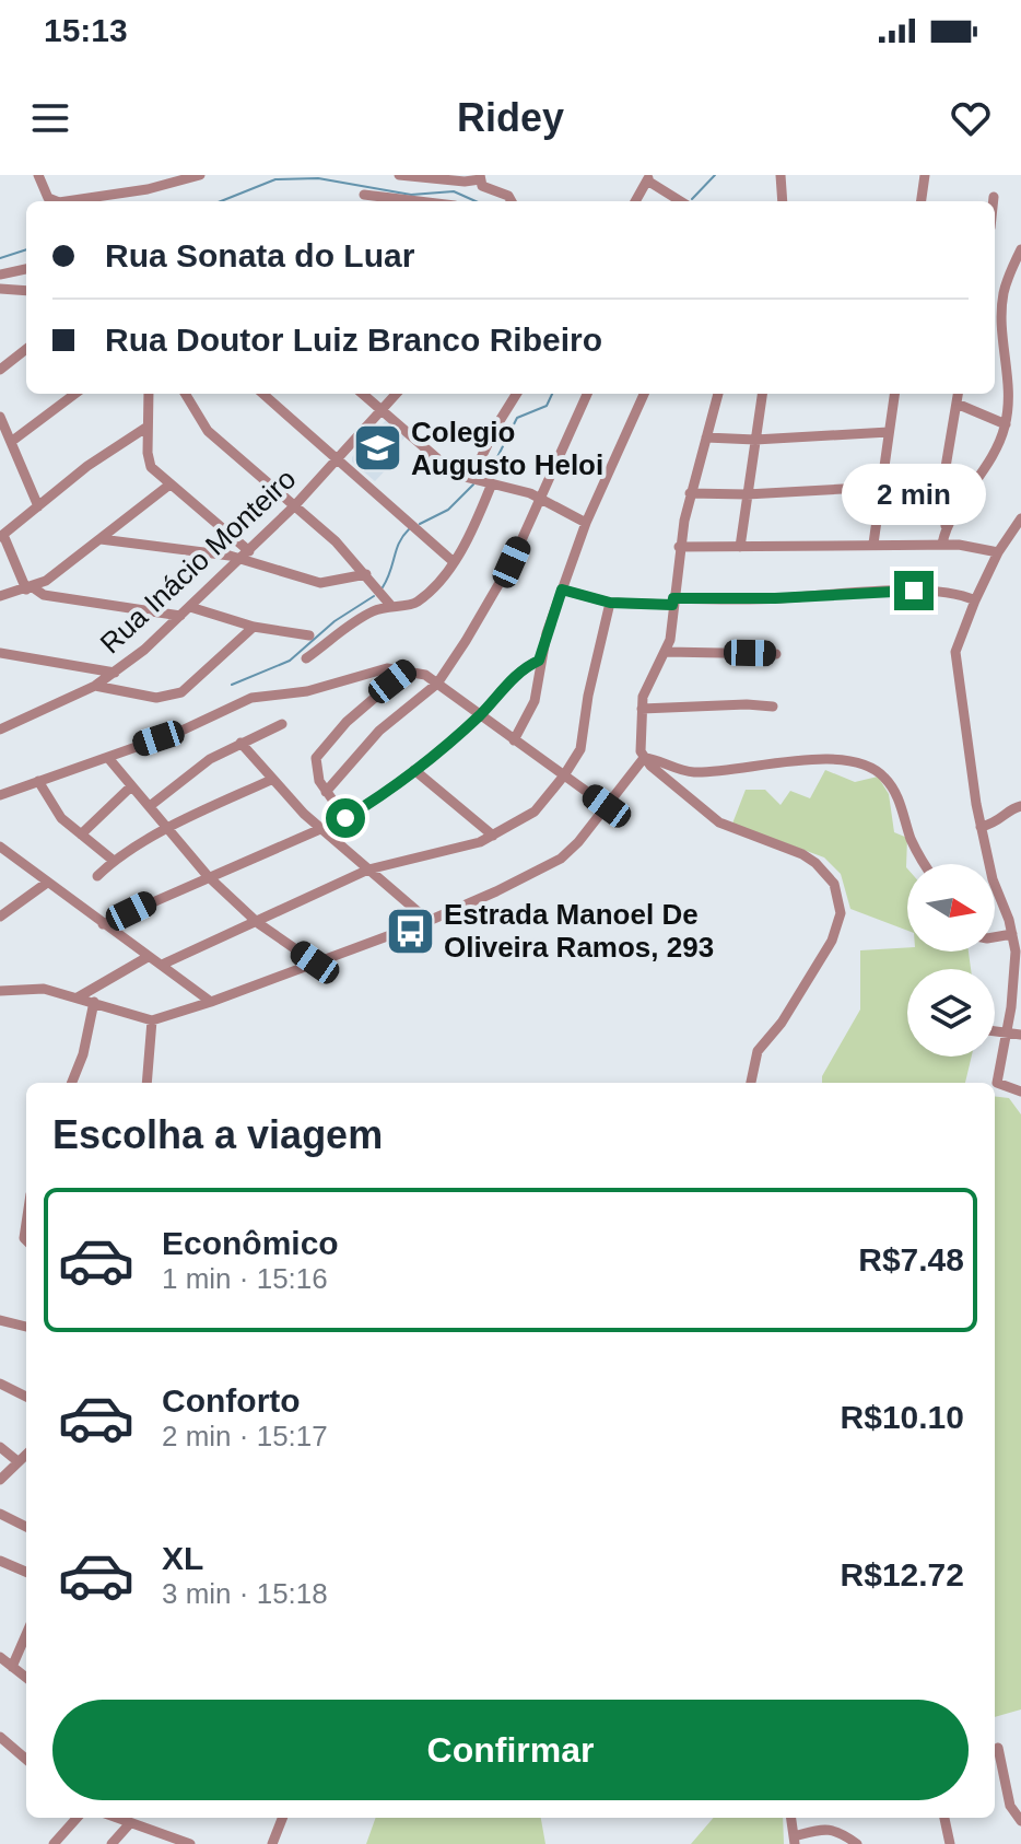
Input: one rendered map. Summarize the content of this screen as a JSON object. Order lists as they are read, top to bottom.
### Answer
{
  "streets": {
    "street": ["Rua Inácio Monteiro"]
  },
  "places": {
    "school or university": ["Colegio Augusto Heloi"],
    "bus stop": ["Estrada Manoel De Oliveira Ramos, 293"]
  },
  "north": "right",
  "page": {
    "status": "15:13",
    "header": "Ridey",
    "banner": ["Rua Sonata do Luar", "Rua Doutor Luiz Branco Ribeiro"],
    "bubble": "2 min",
    "heading": "Escolha a viagem",
    "list": [
      {
        "name": "Econômico",
        "note": "1 min · 15:16",
        "value": "R$7.48"
      },
      {
        "name": "Conforto",
        "note": "2 min · 15:17",
        "value": "R$10.10"
      },
      {
        "name": "XL",
        "note": "3 min · 15:18",
        "value": "R$12.72"
      }
    ],
    "buttons": "Confirmar"
  }
}
